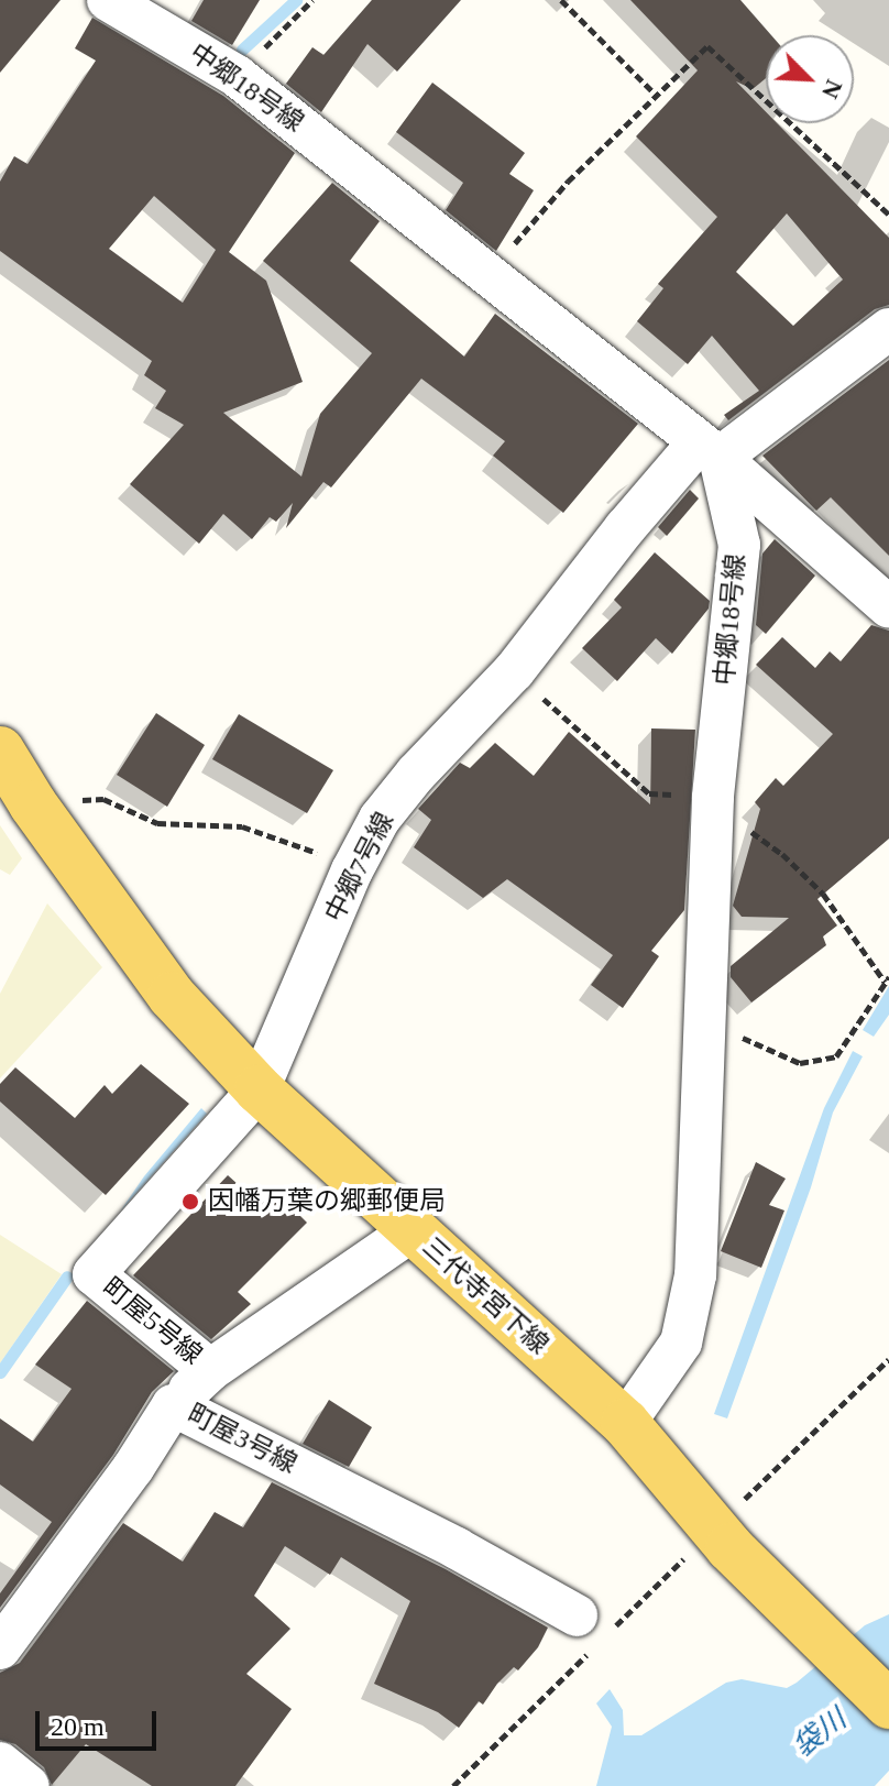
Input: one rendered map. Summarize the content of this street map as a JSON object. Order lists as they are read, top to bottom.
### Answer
{
  "streets": {
    "main road": ["三代寺宮下線"],
    "street": [
      "中郷18号線",
      "中郷7号線",
      "町屋5号線",
      "町屋3号線"
    ]
  },
  "crossings": [
    ["中郷18号線", "中郷7号線"],
    ["中郷18号線", "三代寺宮下線"],
    ["中郷7号線", "三代寺宮下線"],
    ["中郷7号線", "町屋5号線"],
    ["町屋5号線", "町屋3号線"]
  ],
  "water": ["袋川"],
  "places": ["因幡万葉の郷郵便局"],
  "scale_bar": "20 m",
  "north": "bottom right"
}
